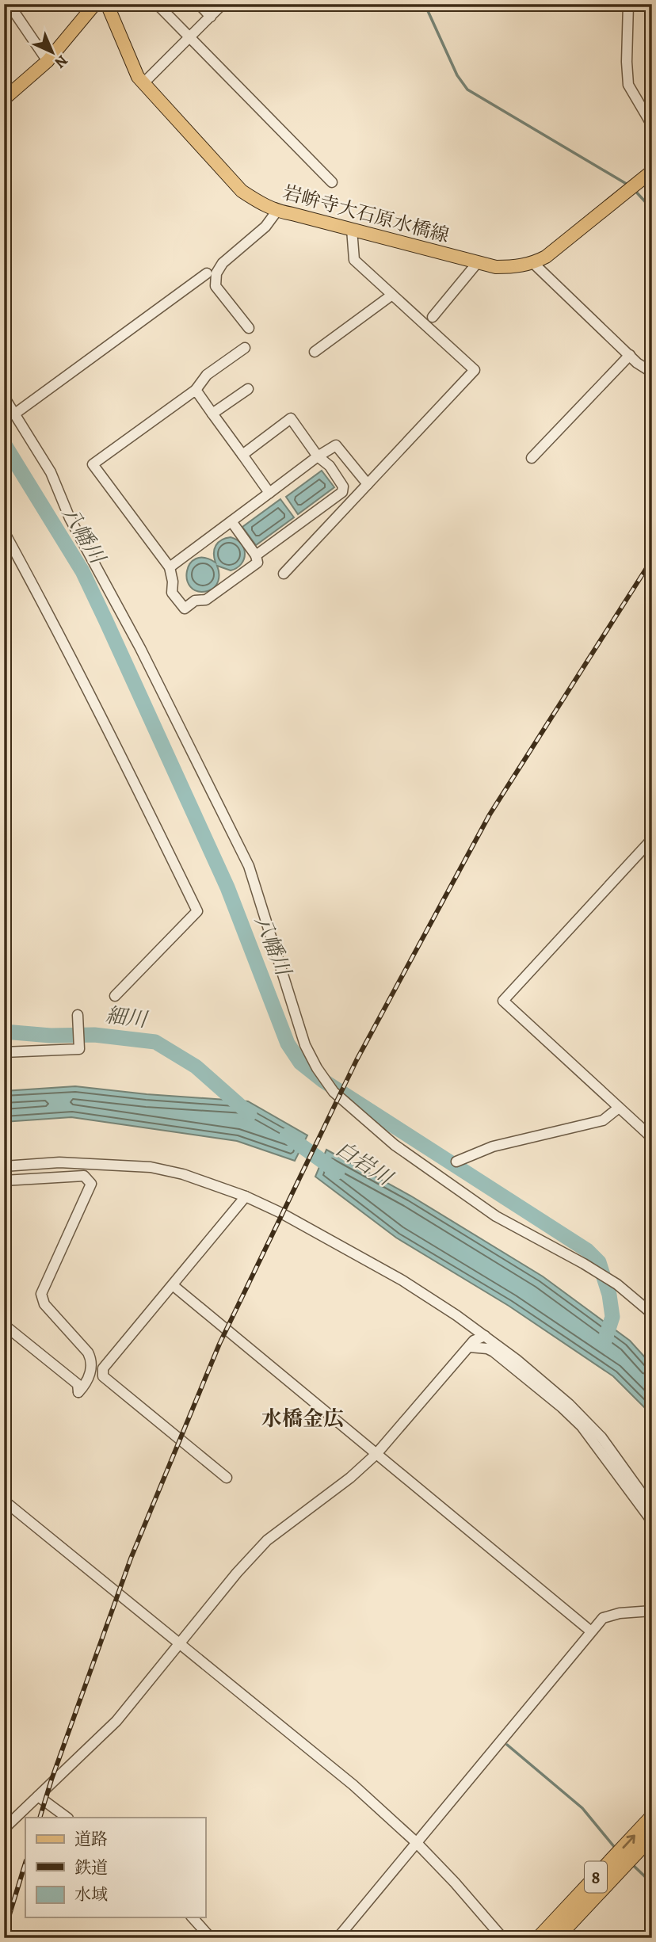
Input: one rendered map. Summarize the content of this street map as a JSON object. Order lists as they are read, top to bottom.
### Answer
{
  "streets": {
    "highway": ["8"],
    "main road": ["岩峅寺大石原水橋線"]
  },
  "districts": ["水橋金広"],
  "water": ["八幡川", "細川", "白岩川"],
  "legend": ["道路", "鉄道", "水域"],
  "north": "bottom right"
}
